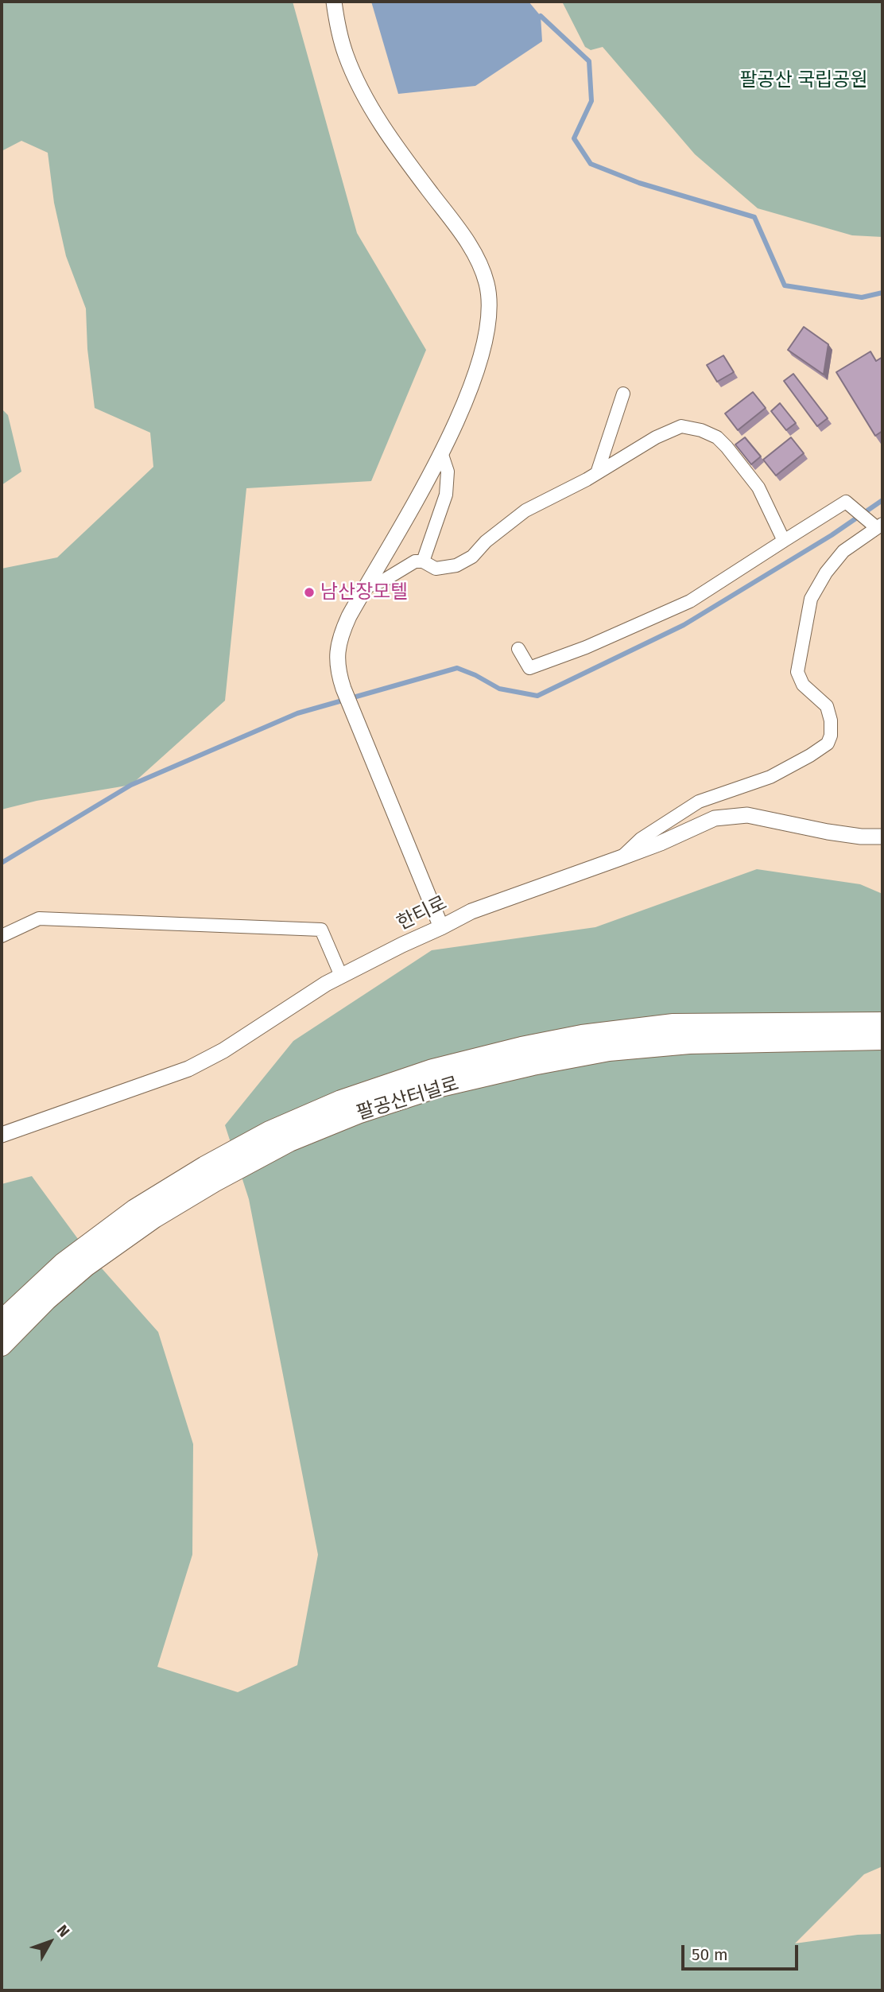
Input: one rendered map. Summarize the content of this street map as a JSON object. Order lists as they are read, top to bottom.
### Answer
{
  "streets": {
    "highway": ["팔공산터널로"],
    "street": ["한티로"]
  },
  "parks": ["팔공산 국립공원"],
  "places": ["남산장모텔"],
  "scale_bar": "50 m",
  "north": "top right"
}
